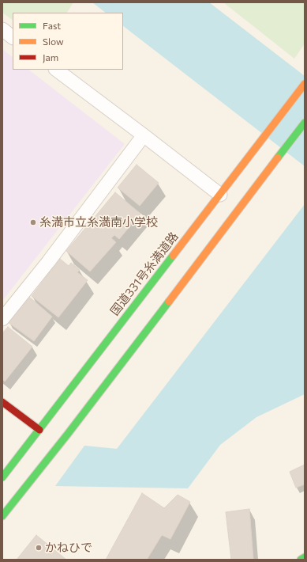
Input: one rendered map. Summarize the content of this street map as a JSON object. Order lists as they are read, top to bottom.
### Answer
{
  "streets": {
    "main road": ["国道331号糸満道路"]
  },
  "places": ["糸満市立糸満南小学校", "かねひで"],
  "legend": ["Fast", "Slow", "Jam"]
}
